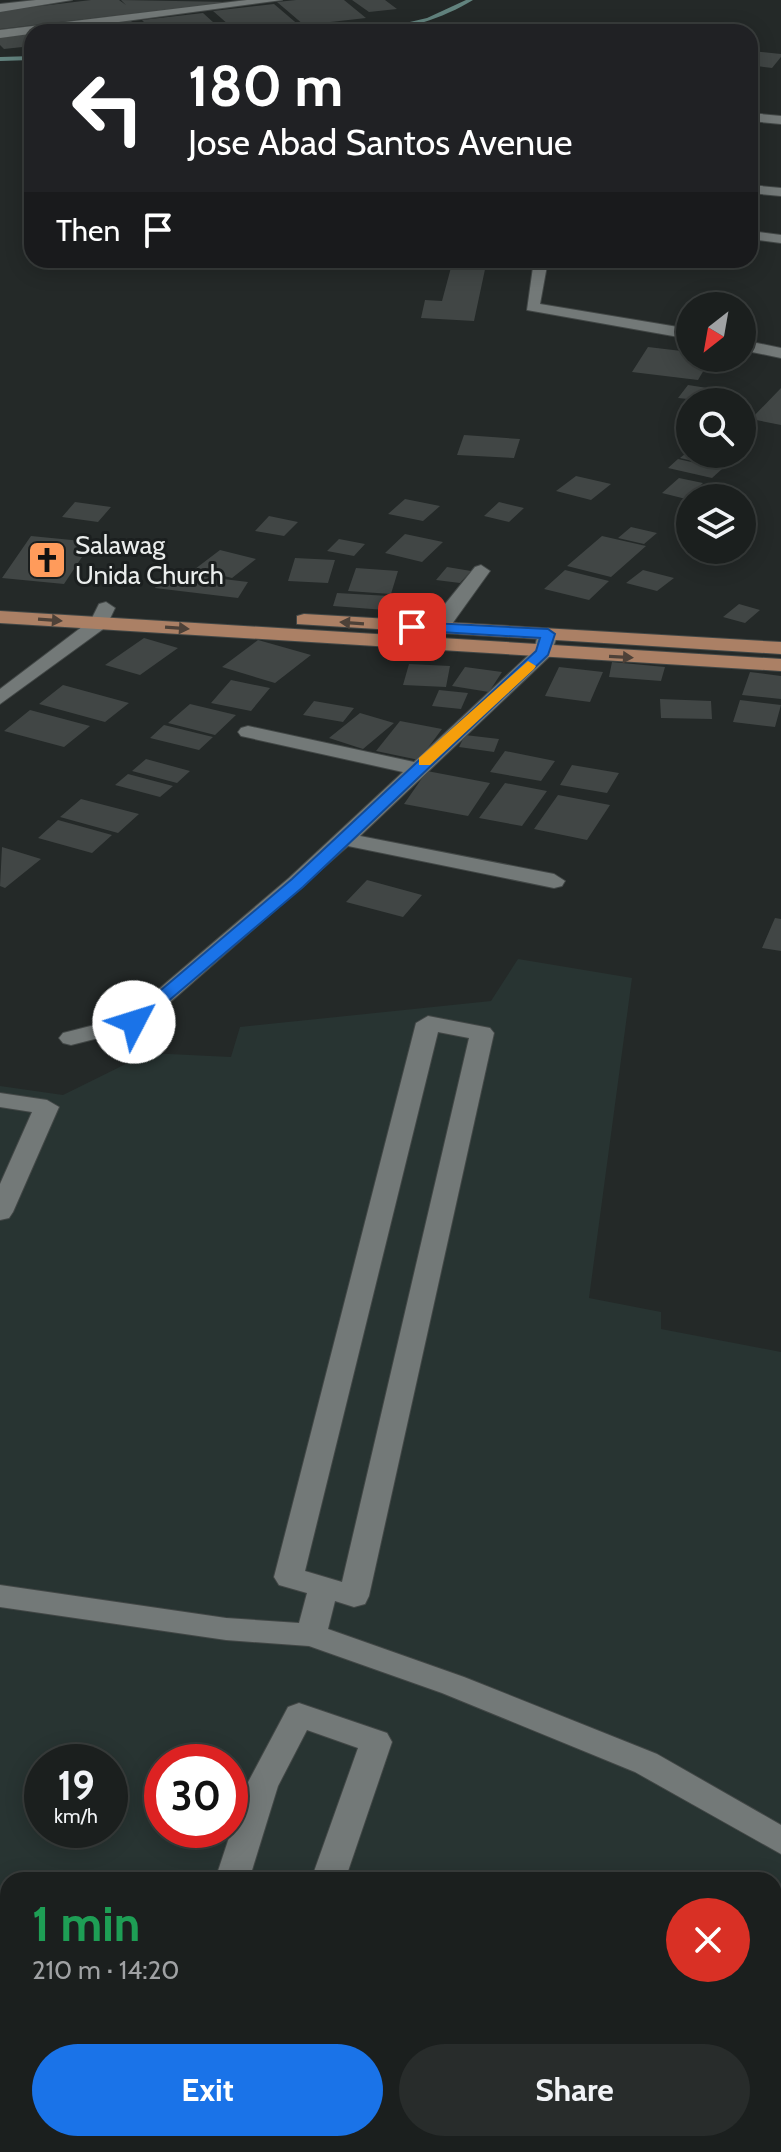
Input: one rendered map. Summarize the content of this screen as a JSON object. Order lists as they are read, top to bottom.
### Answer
{
  "places": {
    "church": ["Salawag Unida Church"]
  },
  "north": "bottom left",
  "page": {
    "turn": ["180 m", "Jose Abad Santos Avenue"],
    "then": "Then",
    "speed": "19 km/h",
    "limit": "30",
    "heading": ["1 min", "210 m · 14:20"],
    "buttons": ["Exit", "Share"]
  }
}
